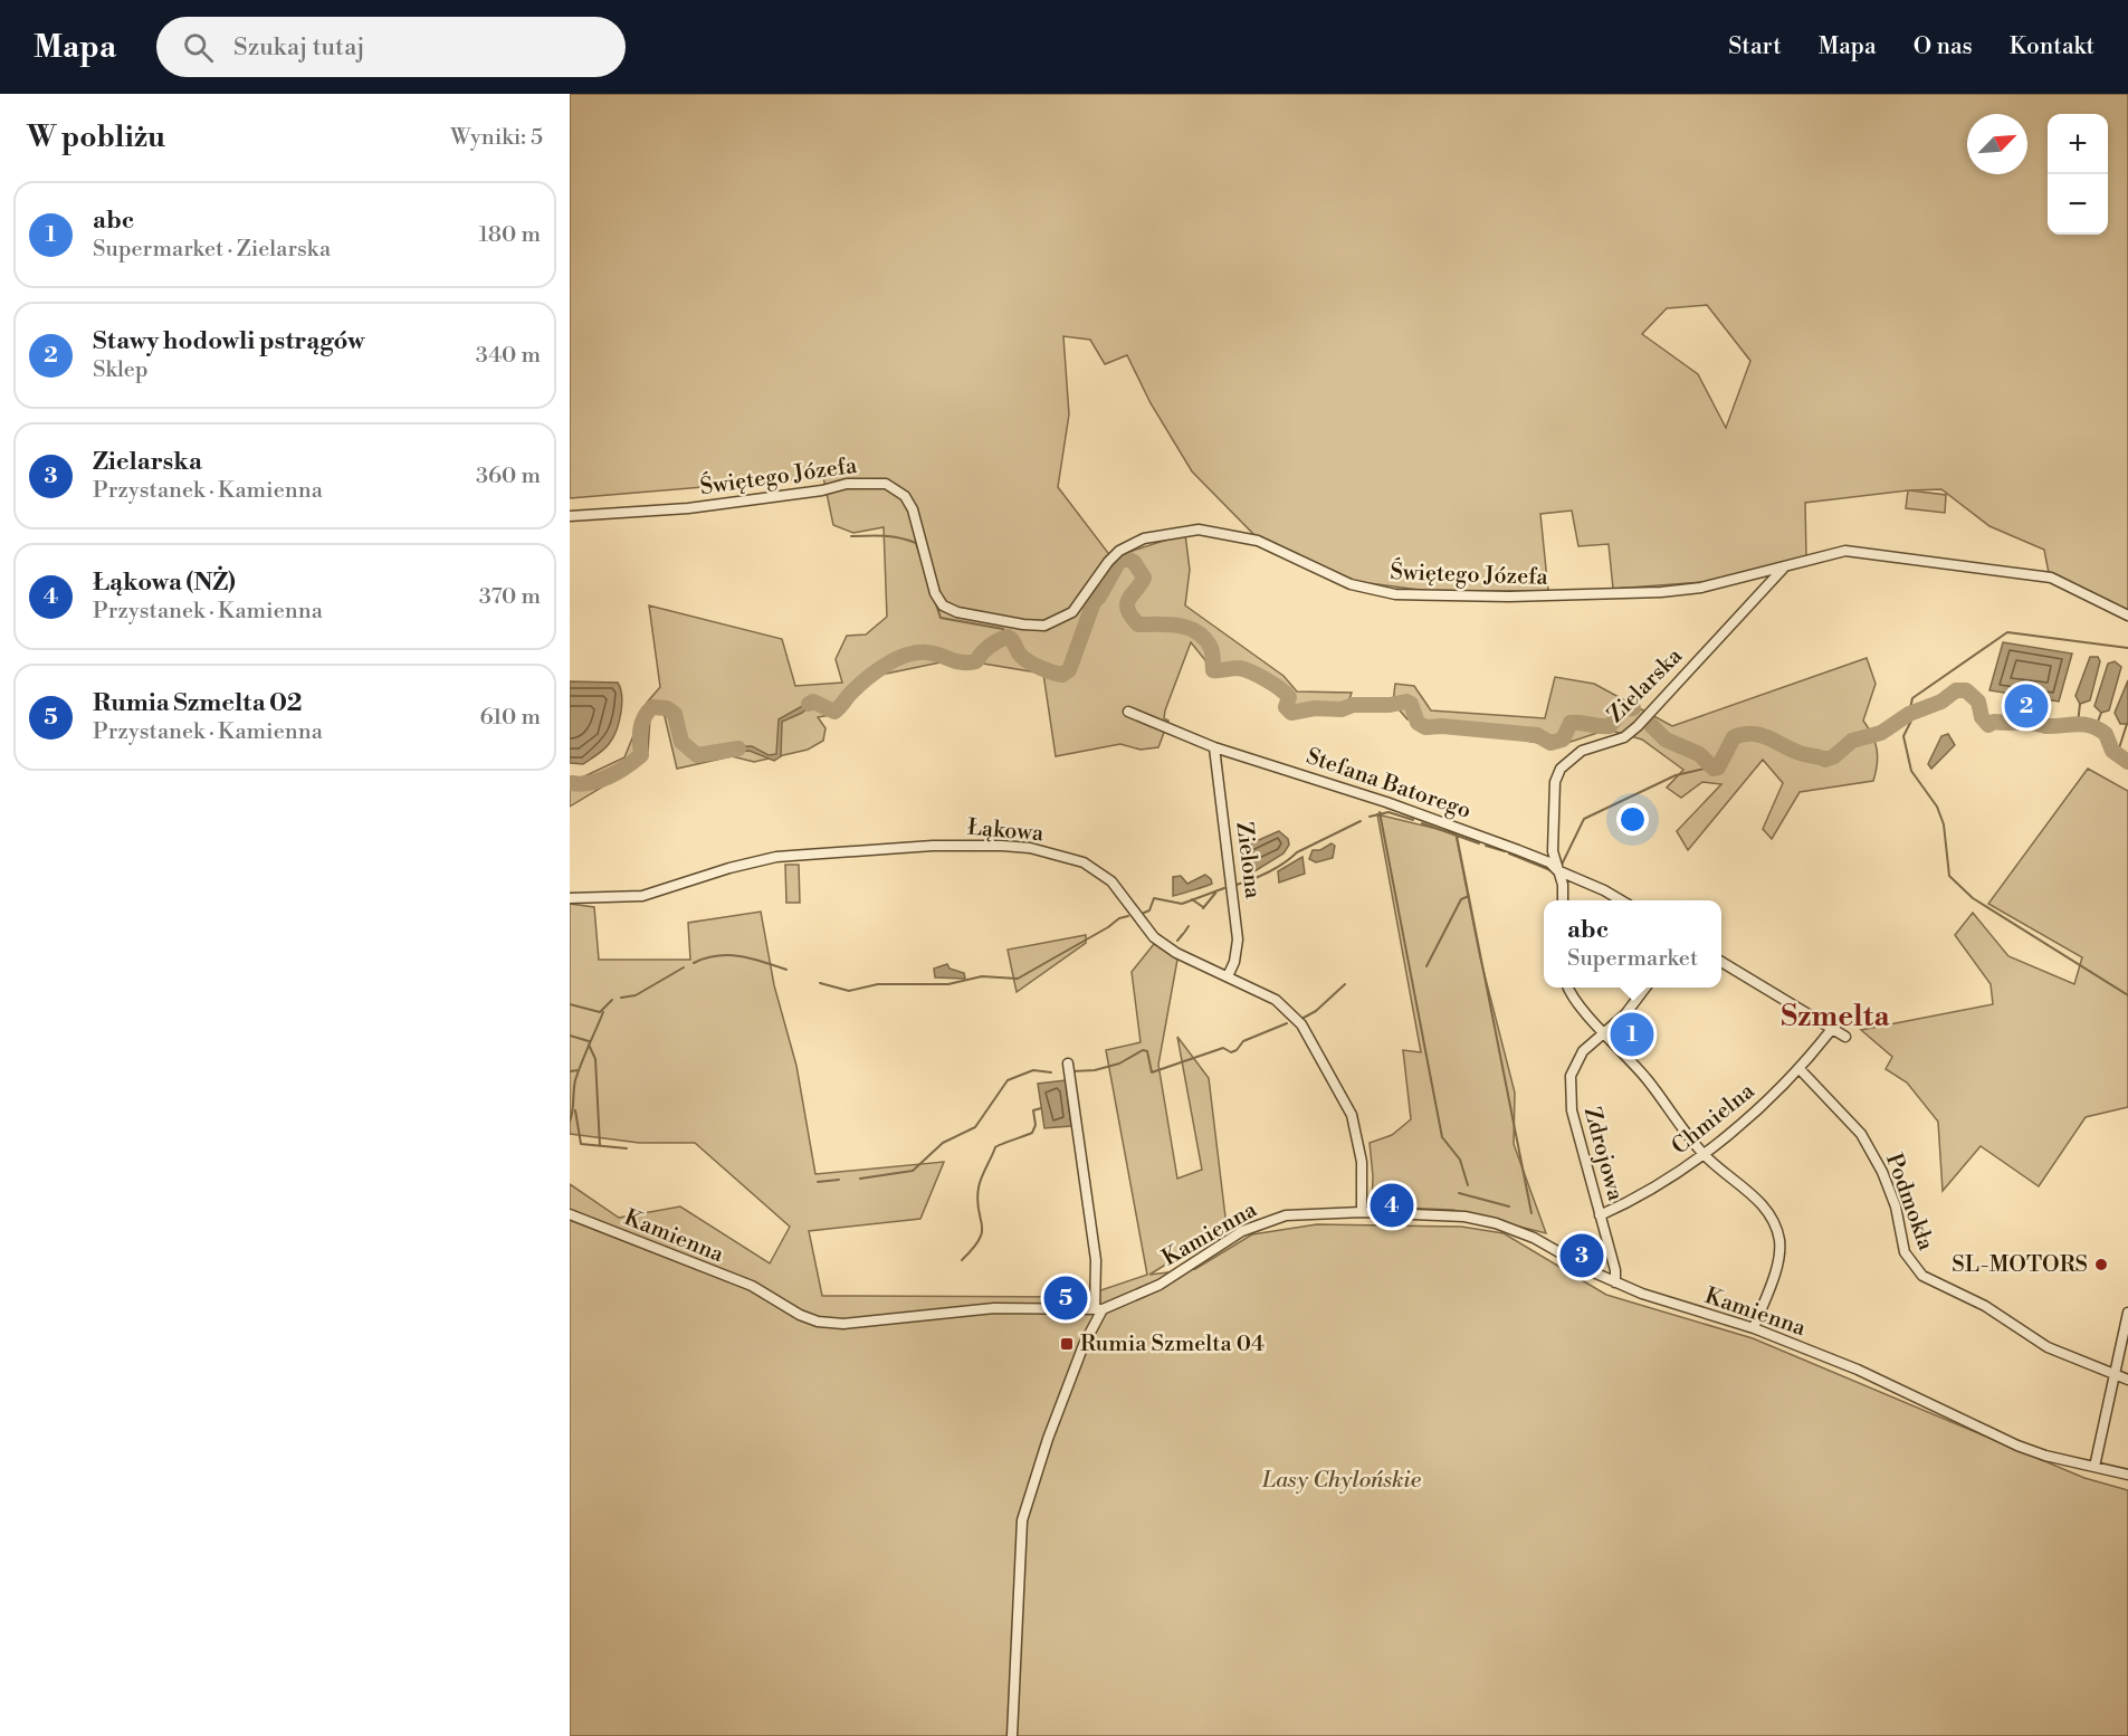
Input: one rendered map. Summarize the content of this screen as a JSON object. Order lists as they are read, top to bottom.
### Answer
{
  "streets": {
    "street": [
      "Świętego Józefa",
      "Zielarska",
      "Stefana Batorego",
      "Łąkowa",
      "Zielona",
      "Chmielna",
      "Zdrojowa",
      "Podmokła",
      "Kamienna"
    ]
  },
  "crossings": [
    ["Świętego Józefa", "Zielarska"],
    ["Zielarska", "Stefana Batorego"],
    ["Stefana Batorego", "Zielona"],
    ["Łąkowa", "Zielona"],
    ["Łąkowa", "Kamienna"],
    ["Chmielna", "Zdrojowa"],
    ["Chmielna", "Podmokła"],
    ["Zdrojowa", "Kamienna"]
  ],
  "districts": ["Szmelta"],
  "parks": ["Lasy Chylońskie"],
  "places": {
    "other": ["SL-MOTORS"],
    "transit": ["Rumia Szmelta 04"]
  },
  "north": "top right",
  "page": {
    "header": "Mapa",
    "search": "Szukaj tutaj",
    "nav": [
      "Start",
      "Mapa",
      "O nas",
      "Kontakt"
    ],
    "heading": ["W pobliżu", "Wyniki: 5"],
    "map_buttons": ["+", "−"],
    "list": [
      {
        "mark": "1",
        "name": "abc",
        "note": "Supermarket · Zielarska",
        "value": "180 m"
      },
      {
        "mark": "2",
        "name": "Stawy hodowli pstrągów",
        "note": "Sklep",
        "value": "340 m"
      },
      {
        "mark": "3",
        "name": "Zielarska",
        "note": "Przystanek · Kamienna",
        "value": "360 m"
      },
      {
        "mark": "4",
        "name": "Łąkowa (NŻ)",
        "note": "Przystanek · Kamienna",
        "value": "370 m"
      },
      {
        "mark": "5",
        "name": "Rumia Szmelta 02",
        "note": "Przystanek · Kamienna",
        "value": "610 m"
      }
    ],
    "pins": [
      "2",
      "1",
      "4",
      "3",
      "5"
    ],
    "popup": ["abc", "Supermarket"]
  }
}
